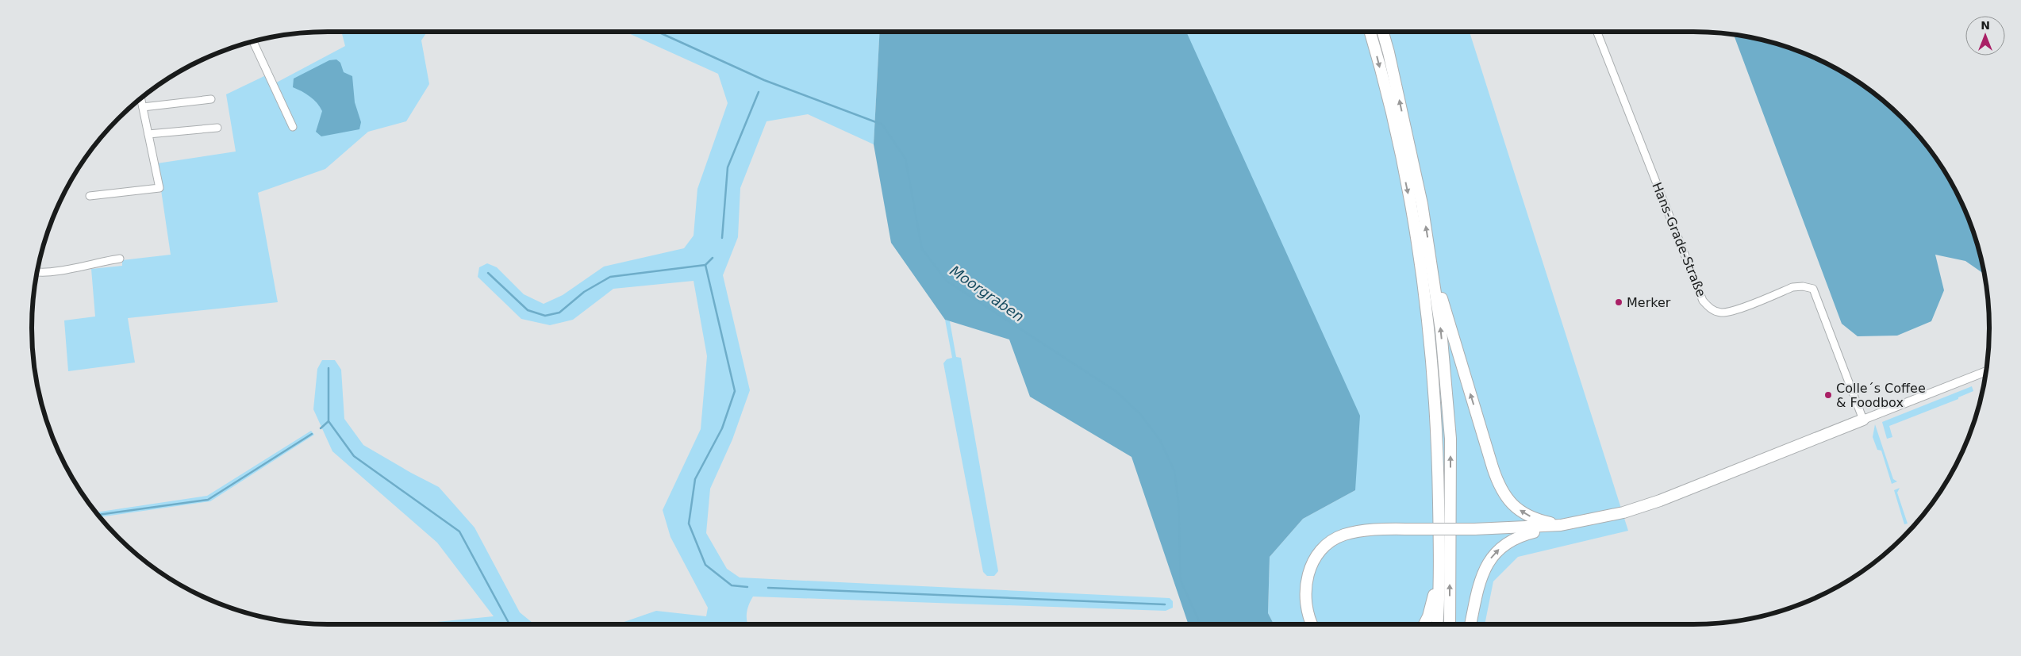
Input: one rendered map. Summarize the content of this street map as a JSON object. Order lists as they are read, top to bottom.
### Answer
{
  "streets": {
    "street": ["Hans-Grade-Straße"]
  },
  "water": ["Moorgraben"],
  "places": ["Merker", "Colle´s Coffee & Foodbox"],
  "north": "top"
}
